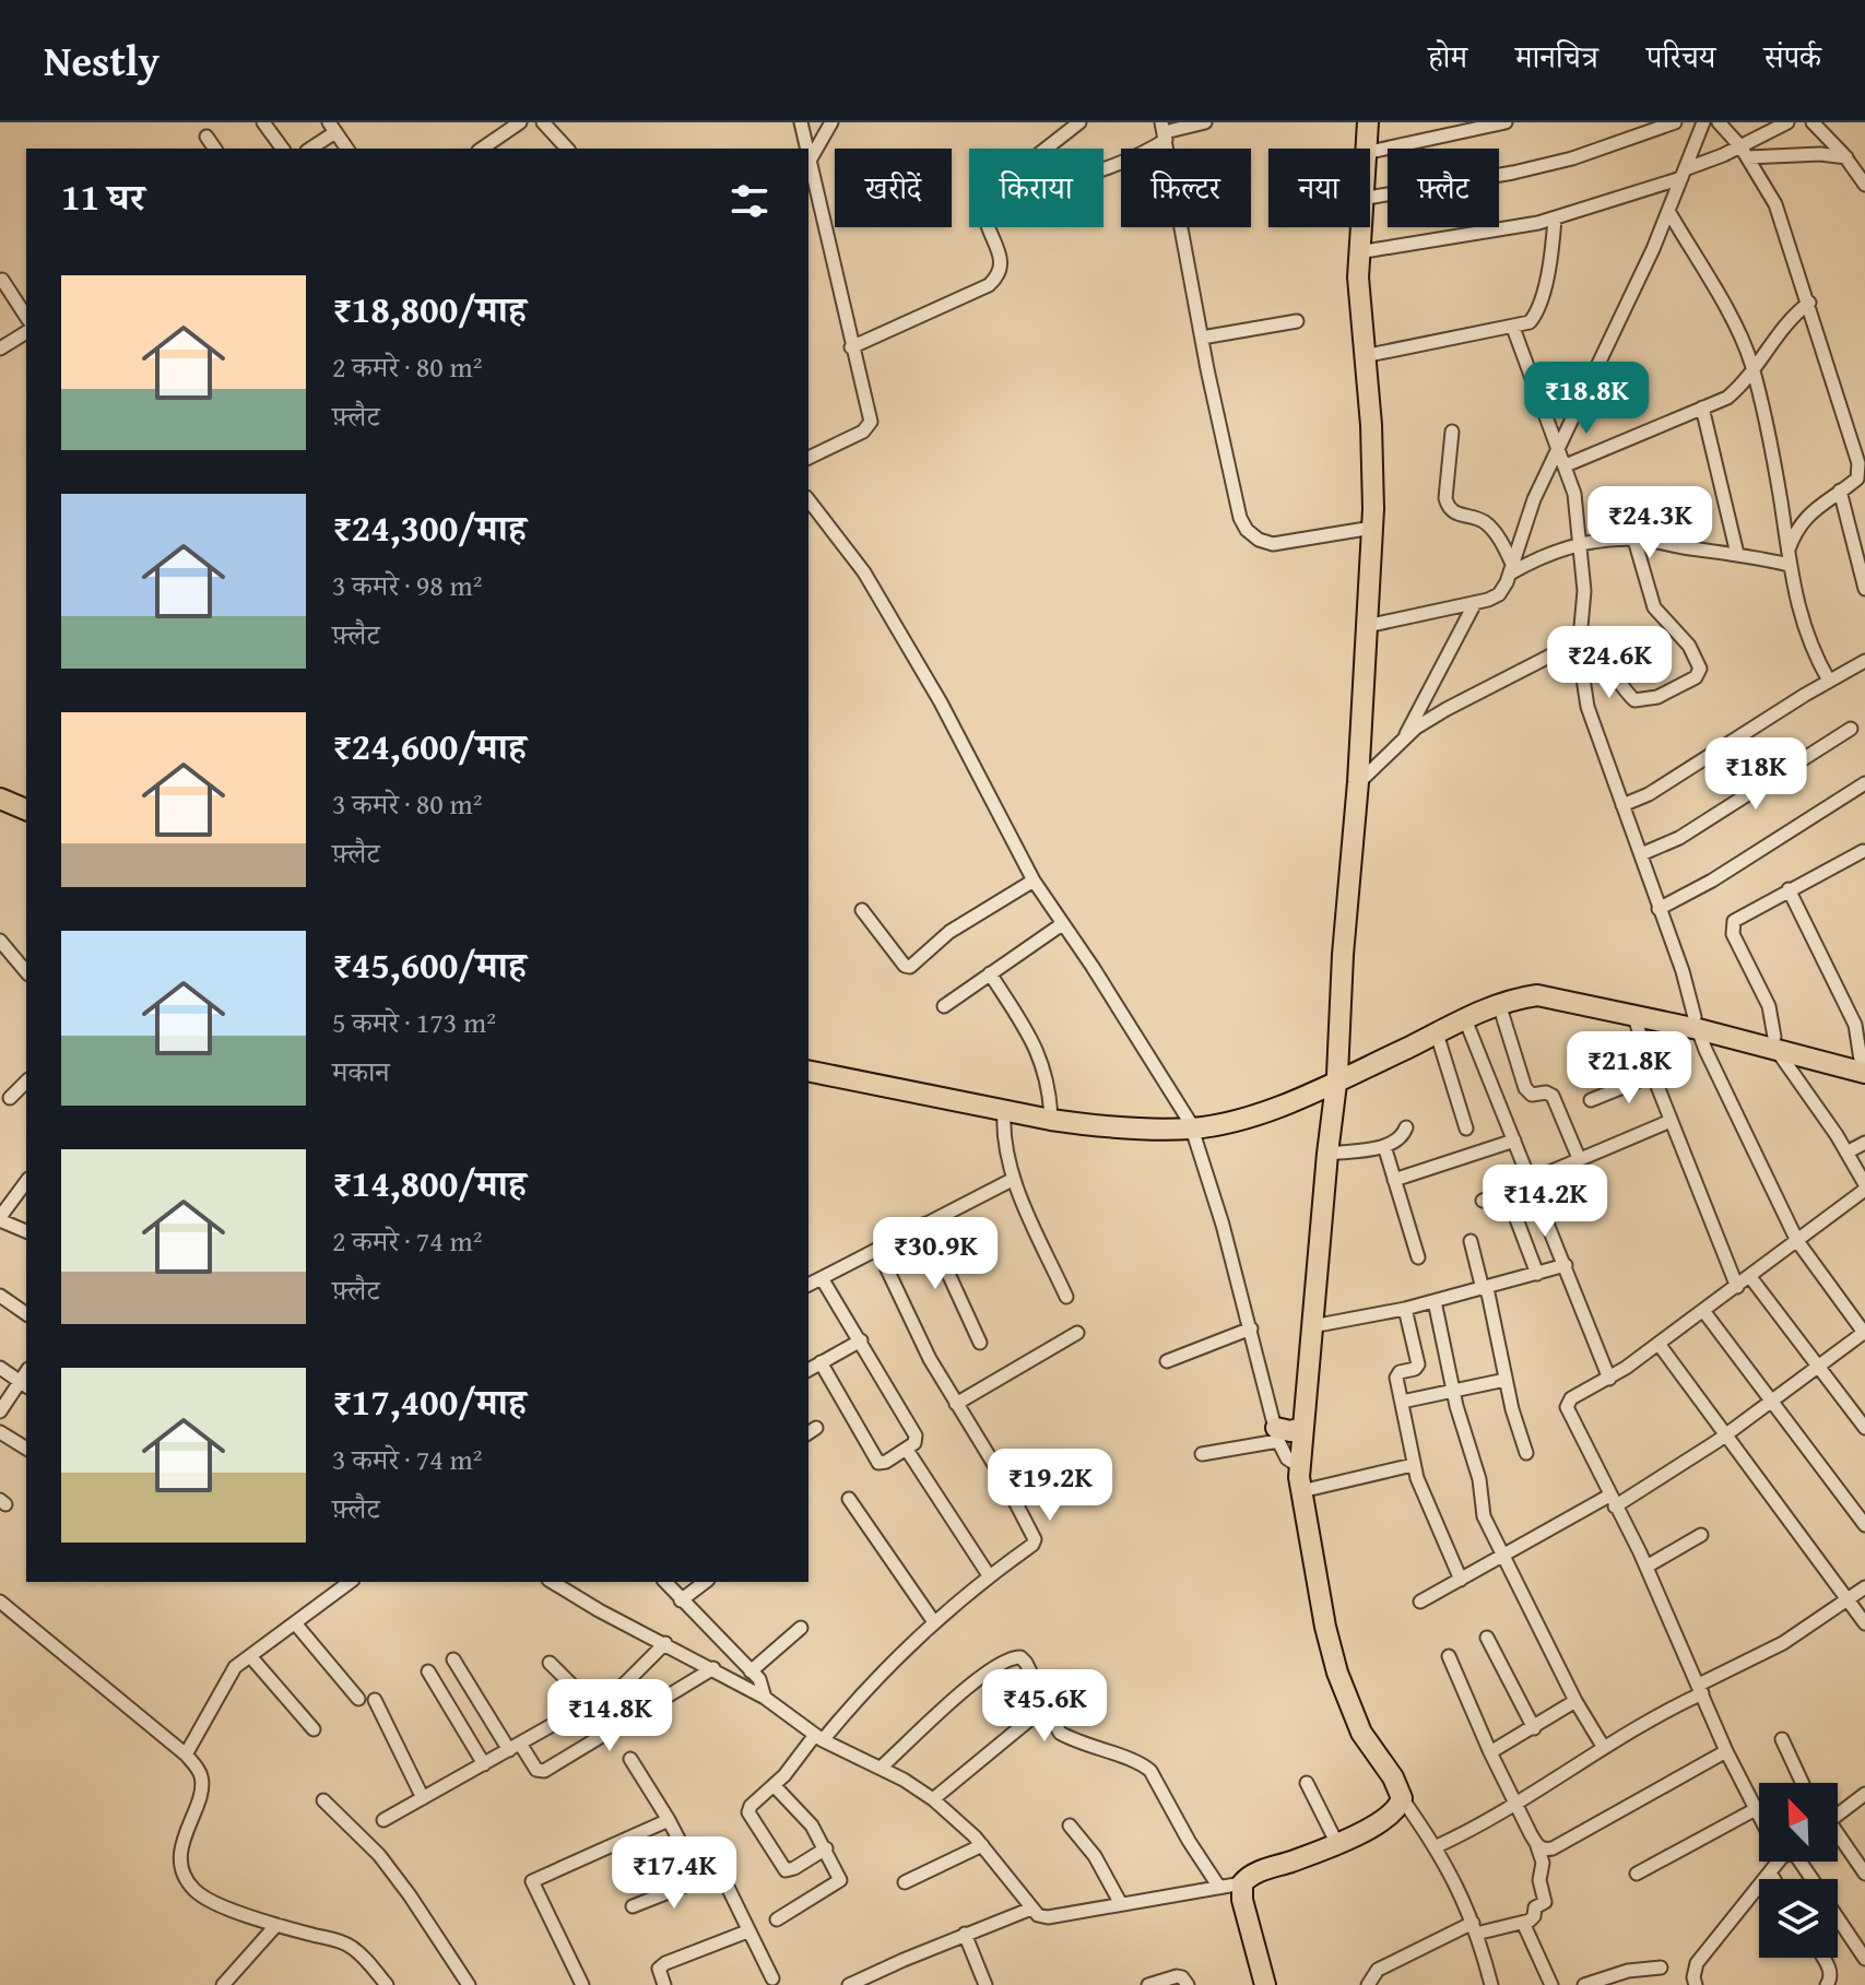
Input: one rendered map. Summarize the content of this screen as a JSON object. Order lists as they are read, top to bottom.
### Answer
{
  "north": "top left",
  "page": {
    "header": "Nestly",
    "nav": [
      "होम",
      "मानचित्र",
      "परिचय",
      "संपर्क"
    ],
    "chip": [
      "खरीदें",
      "किराया",
      "फ़िल्टर",
      "नया",
      "फ़्लैट"
    ],
    "heading": "11 घर",
    "list": [
      {
        "name": "₹18,800/माह",
        "note": "2 कमरे · 80 m² · फ़्लैट"
      },
      {
        "name": "₹24,300/माह",
        "note": "3 कमरे · 98 m² · फ़्लैट"
      },
      {
        "name": "₹24,600/माह",
        "note": "3 कमरे · 80 m² · फ़्लैट"
      },
      {
        "name": "₹45,600/माह",
        "note": "5 कमरे · 173 m² · मकान"
      },
      {
        "name": "₹14,800/माह",
        "note": "2 कमरे · 74 m² · फ़्लैट"
      },
      {
        "name": "₹17,400/माह",
        "note": "3 कमरे · 74 m² · फ़्लैट"
      }
    ],
    "price": [
      "₹18.8K",
      "₹24.3K",
      "₹24.6K",
      "₹18K",
      "₹21.8K",
      "₹14.2K",
      "₹30.9K",
      "₹19.2K",
      "₹45.6K",
      "₹14.8K",
      "₹17.4K"
    ]
  }
}
